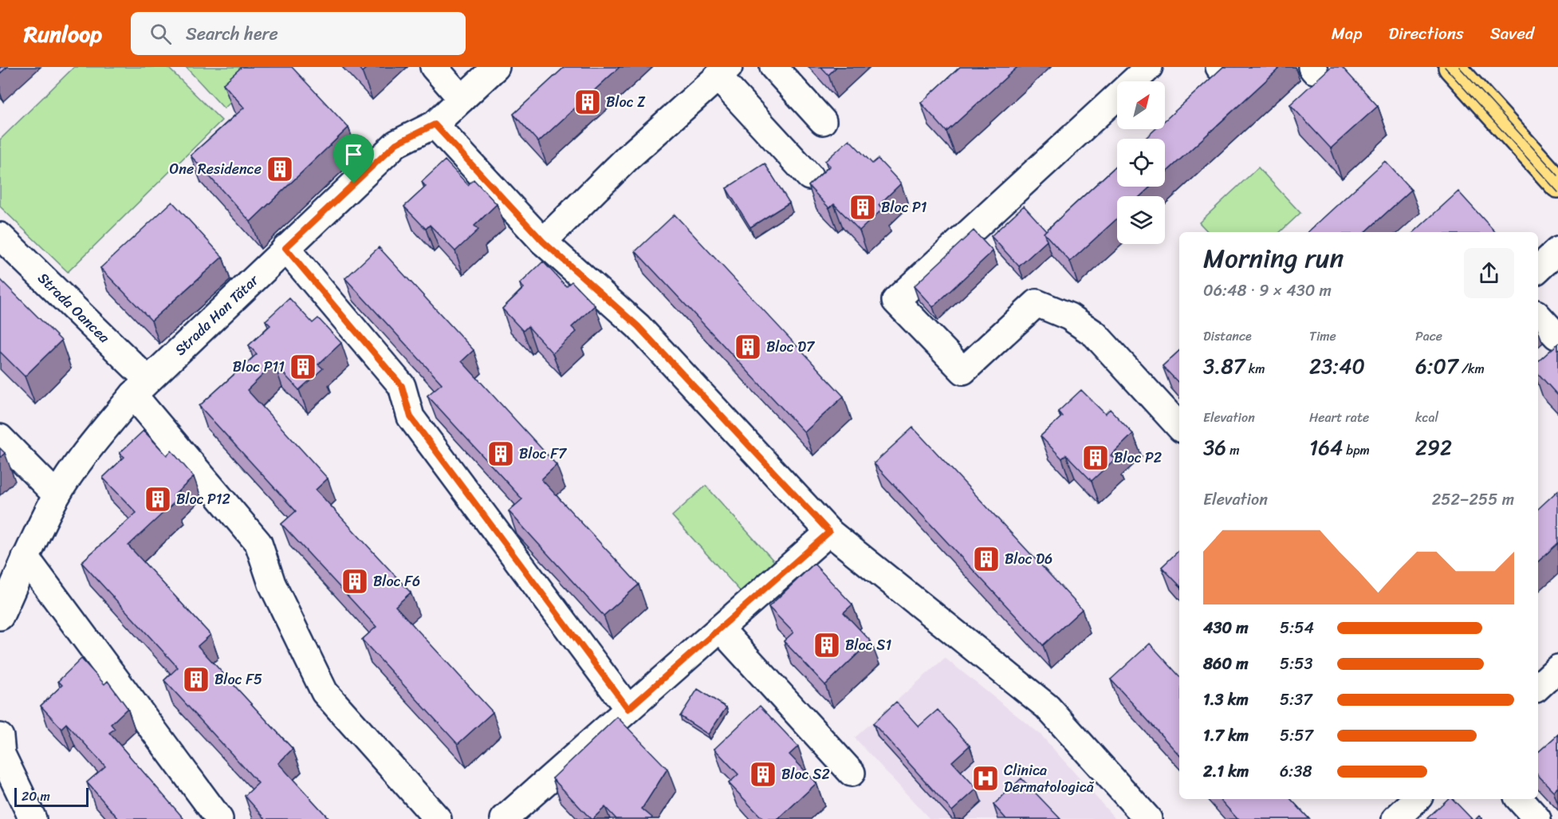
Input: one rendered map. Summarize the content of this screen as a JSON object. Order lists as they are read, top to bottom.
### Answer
{
  "streets": {
    "street": ["Strada Oancea", "Strada Han Tătar"]
  },
  "crossings": [
    ["Strada Oancea", "Strada Han Tătar"]
  ],
  "places": {
    "building": [
      "Bloc Z",
      "One Residence",
      "Bloc P1",
      "Bloc D7",
      "Bloc P11",
      "Bloc F7",
      "Bloc P2",
      "Bloc P12",
      "Bloc D6",
      "Bloc F6",
      "Bloc S1",
      "Bloc F5",
      "Bloc S2"
    ],
    "hospital": ["Clinica Dermatologică"]
  },
  "scale_bar": "20 m",
  "north": "top right",
  "page": {
    "header": "Runloop",
    "search": "Search here",
    "nav": ["Map", "Directions", "Saved"],
    "heading": ["Morning run", "06:48 · 9 × 430 m"],
    "stats": [
      ["Distance", "3.87 km"],
      ["Time", "23:40"],
      ["Pace", "6:07 /km"],
      ["Elevation", "36 m"],
      ["Heart rate", "164 bpm"],
      ["kcal", "292"]
    ],
    "chart": ["Elevation", "252–255 m"],
    "list": [
      {
        "name": "430 m",
        "note": "5:54"
      },
      {
        "name": "860 m",
        "note": "5:53"
      },
      {
        "name": "1.3 km",
        "note": "5:37"
      },
      {
        "name": "1.7 km",
        "note": "5:57"
      },
      {
        "name": "2.1 km",
        "note": "6:38"
      }
    ],
    "scale": "20 m"
  }
}
